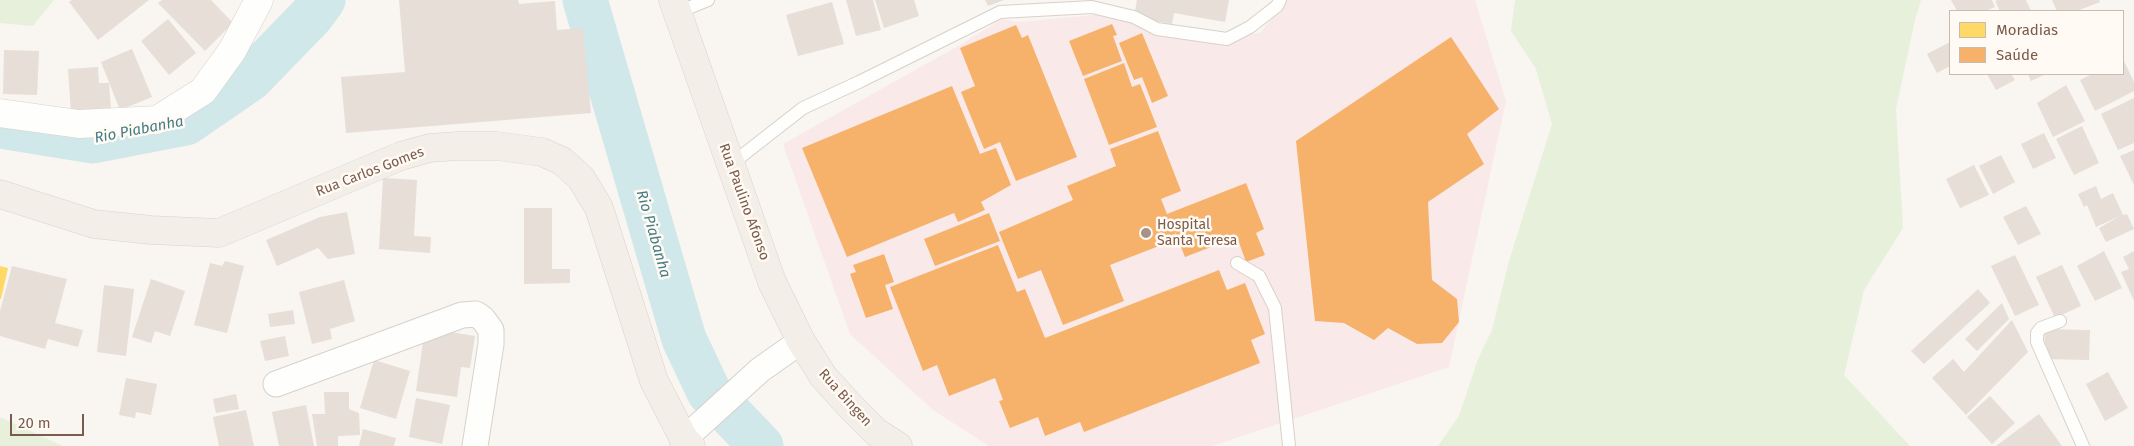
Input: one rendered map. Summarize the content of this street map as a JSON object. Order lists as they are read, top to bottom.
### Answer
{
  "streets": {
    "main road": ["Rua Carlos Gomes", "Rua Paulino Afonso", "Rua Bingen"]
  },
  "crossings": [
    ["Rua Paulino Afonso", "Rua Bingen"]
  ],
  "water": ["Rio Piabanha"],
  "places": ["Hospital Santa Teresa"],
  "legend": ["Moradias", "Saúde"],
  "scale_bar": "20 m"
}
